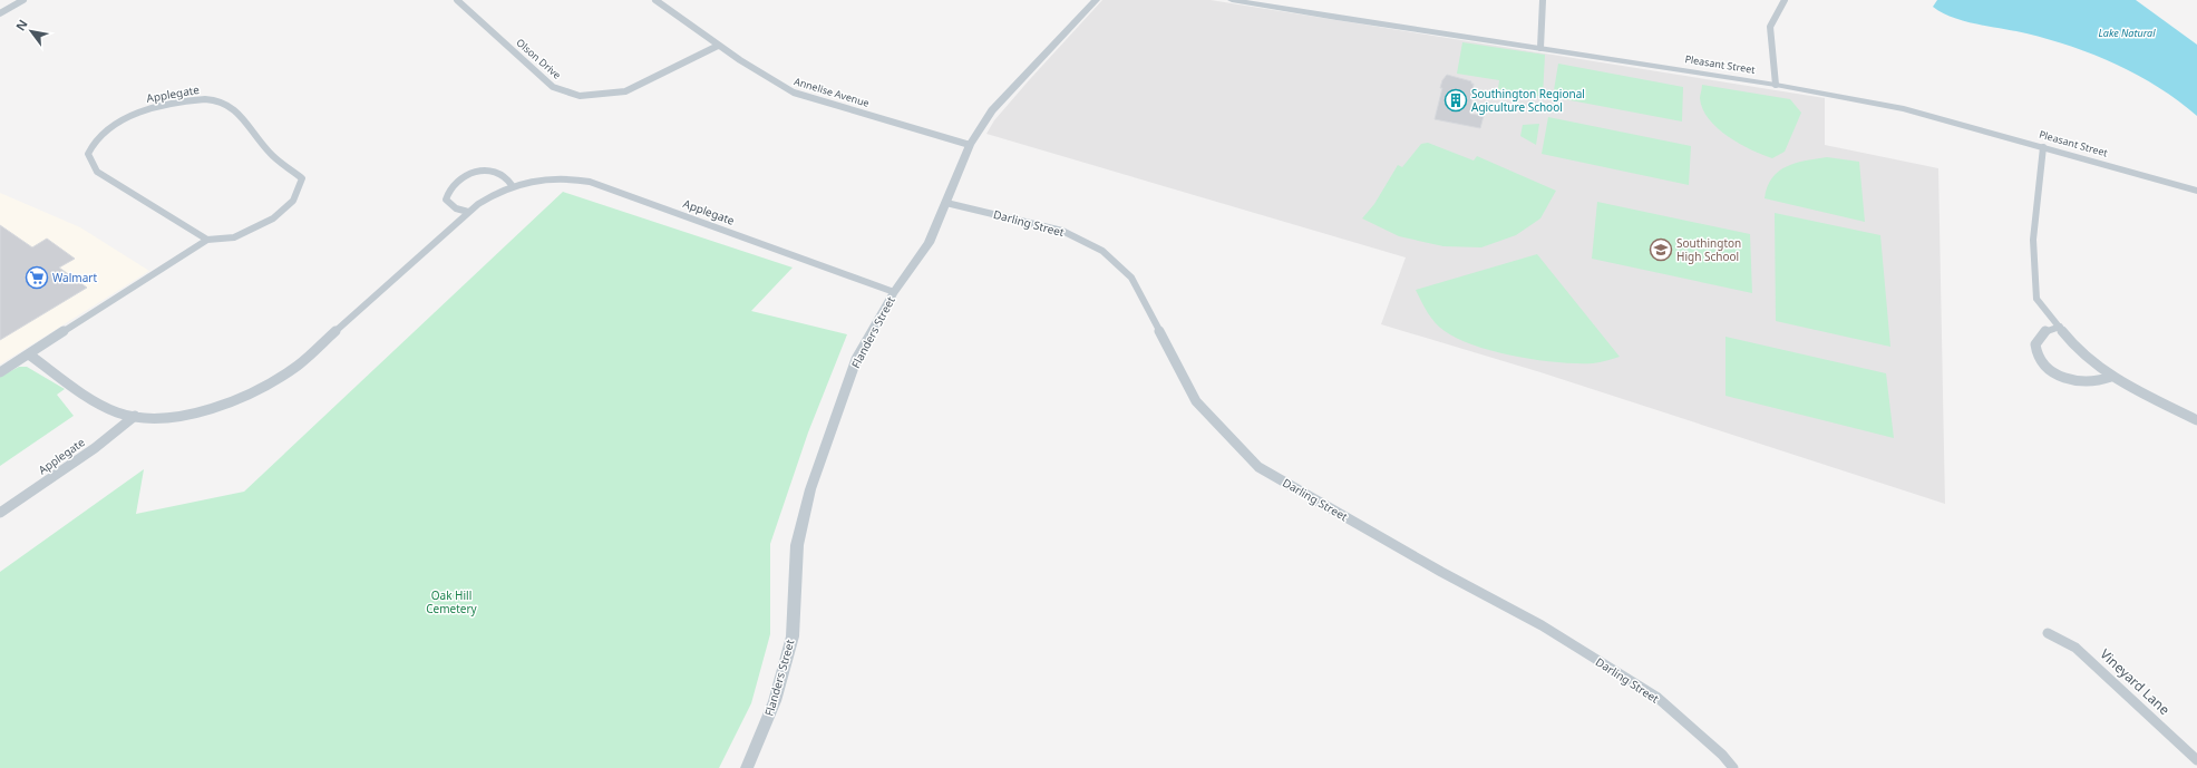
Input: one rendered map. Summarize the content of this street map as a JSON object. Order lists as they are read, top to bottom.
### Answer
{
  "streets": {
    "street": [
      "Olson Drive",
      "Pleasant Street",
      "Annelise Avenue",
      "Applegate",
      "Darling Street",
      "Flanders Street",
      "Vineyard Lane"
    ]
  },
  "crossings": [
    ["Olson Drive", "Annelise Avenue"],
    ["Annelise Avenue", "Flanders Street"],
    ["Applegate", "Flanders Street"],
    ["Darling Street", "Flanders Street"]
  ],
  "water": ["Lake Natural"],
  "parks": ["Oak Hill Cemetery"],
  "places": {
    "building": ["Southington Regional Agiculture School"],
    "school or university": ["Southington High School"],
    "supermarket": ["Walmart"]
  },
  "north": "top left"
}
